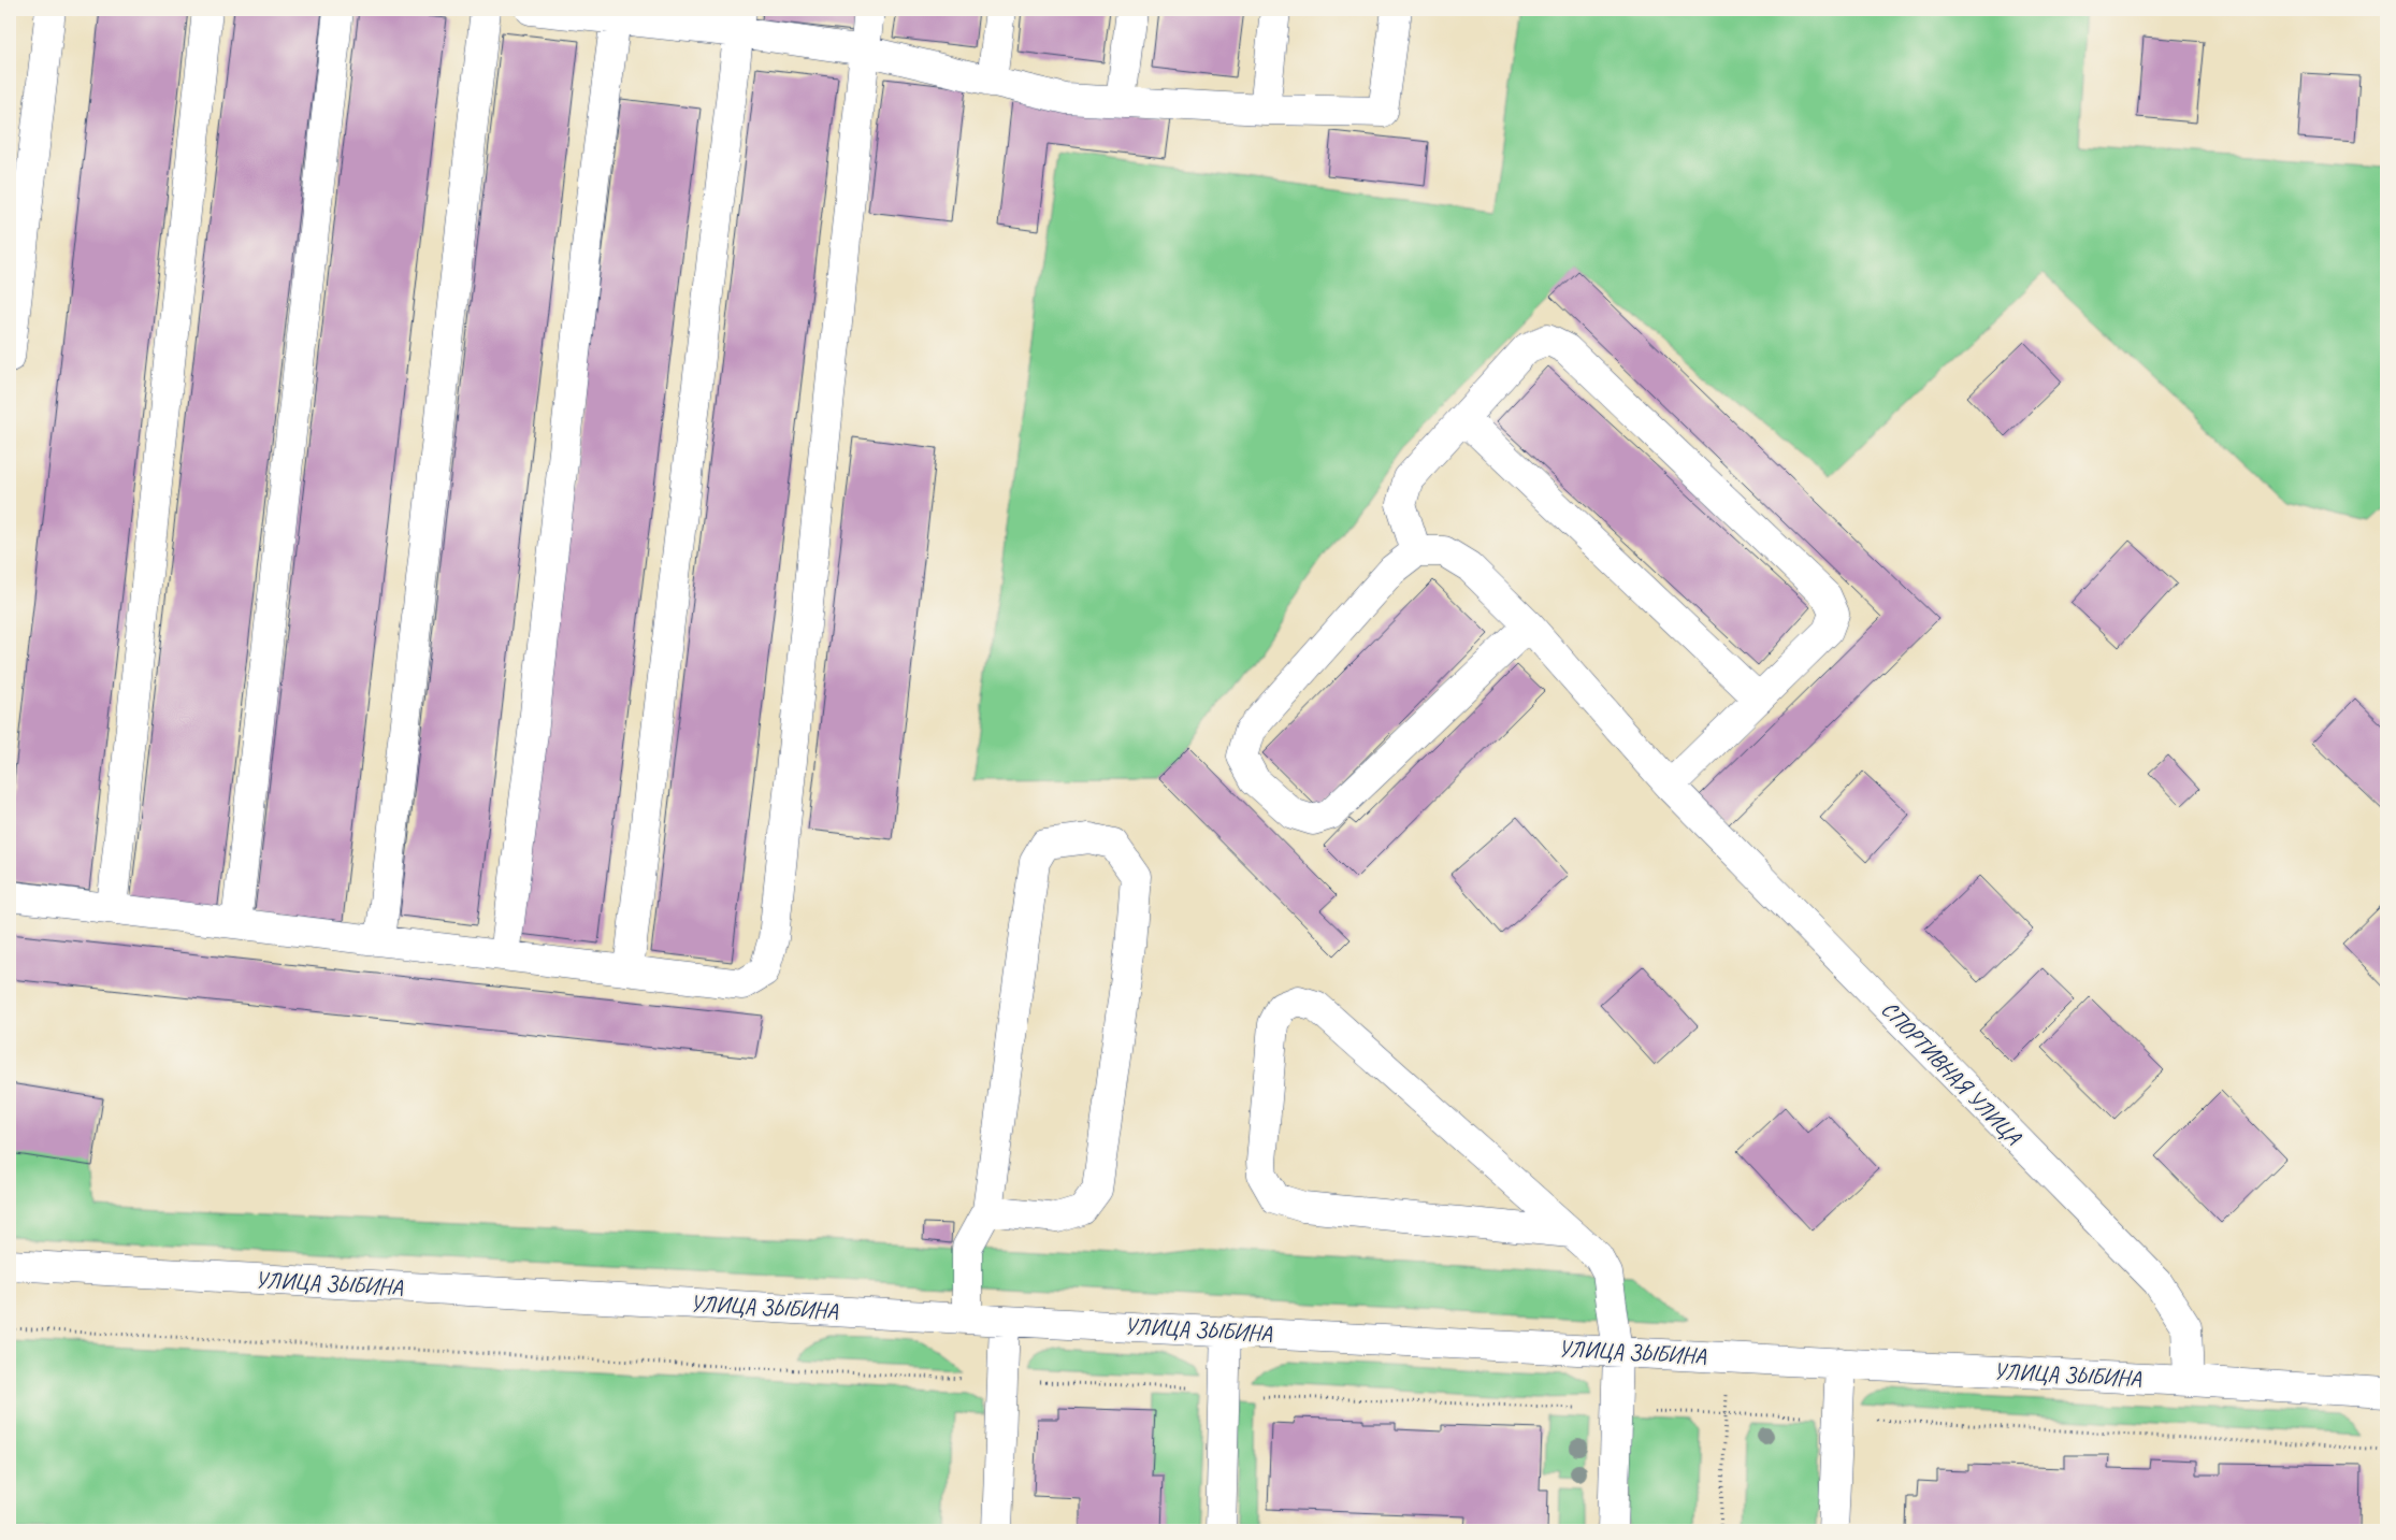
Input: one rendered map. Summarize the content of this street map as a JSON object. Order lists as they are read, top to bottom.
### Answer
{
  "streets": {
    "street": ["СПОРТИВНАЯ УЛИЦА", "УЛИЦА ЗЫБИНА"]
  },
  "crossings": [
    ["СПОРТИВНАЯ УЛИЦА", "УЛИЦА ЗЫБИНА"]
  ]
}
